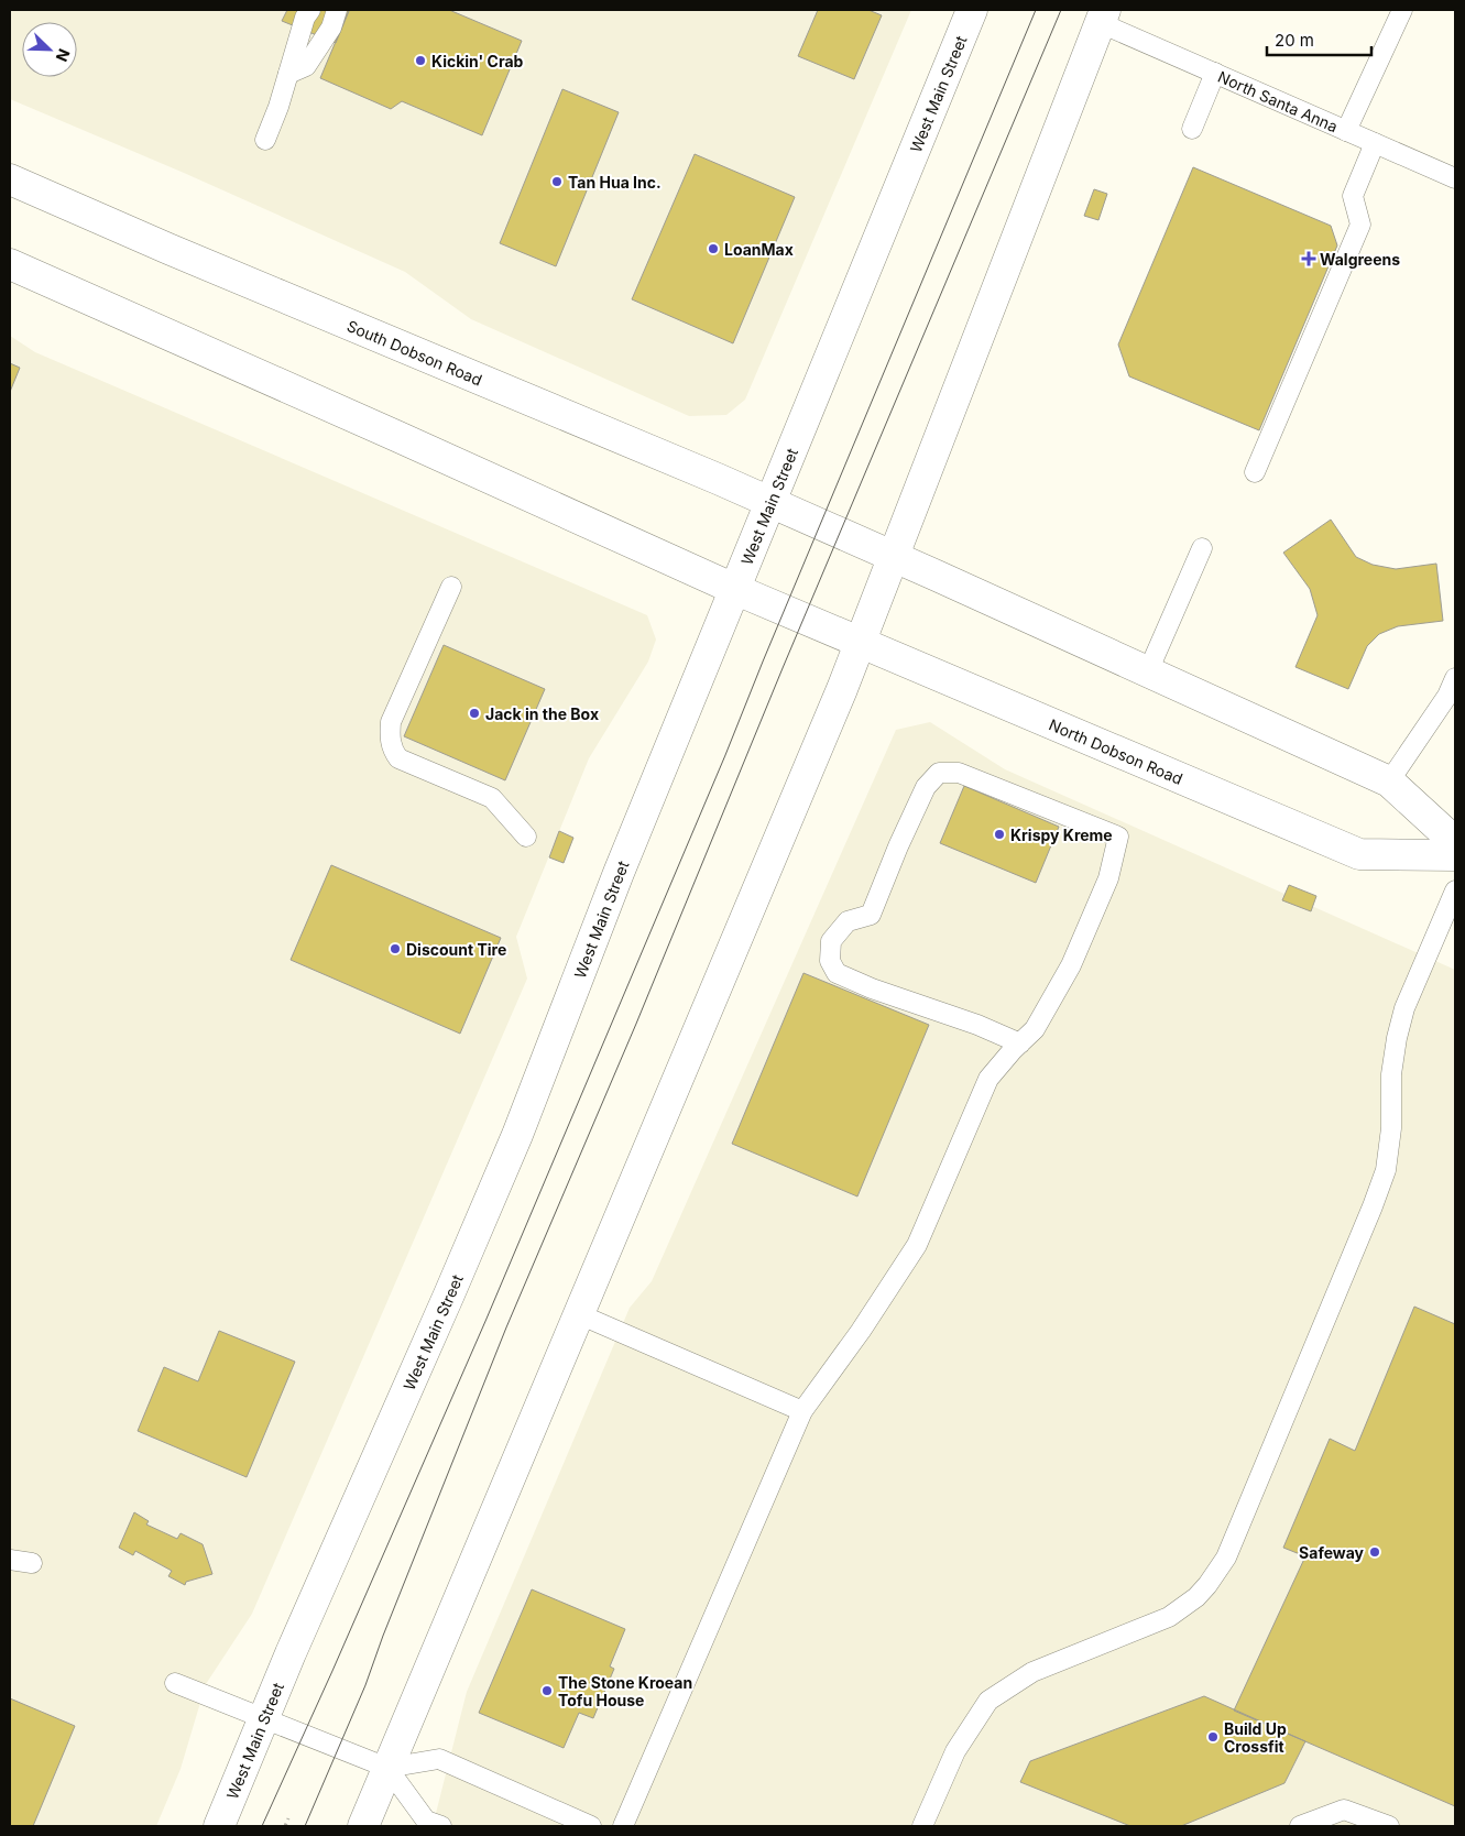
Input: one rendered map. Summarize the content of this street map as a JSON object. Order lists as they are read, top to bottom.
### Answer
{
  "streets": {
    "main road": ["West Main Street", "South Dobson Road", "North Dobson Road"],
    "lane": ["North Santa Anna"]
  },
  "crossings": [
    ["West Main Street", "South Dobson Road"],
    ["West Main Street", "North Dobson Road"]
  ],
  "places": {
    "other": [
      "Kickin' Crab",
      "Tan Hua Inc.",
      "LoanMax",
      "Jack in the Box",
      "Krispy Kreme",
      "Discount Tire",
      "Safeway",
      "The Stone Kroean Tofu House",
      "Build Up Crossfit"
    ],
    "health": ["Walgreens"]
  },
  "scale_bar": "20 m",
  "north": "bottom right"
}
